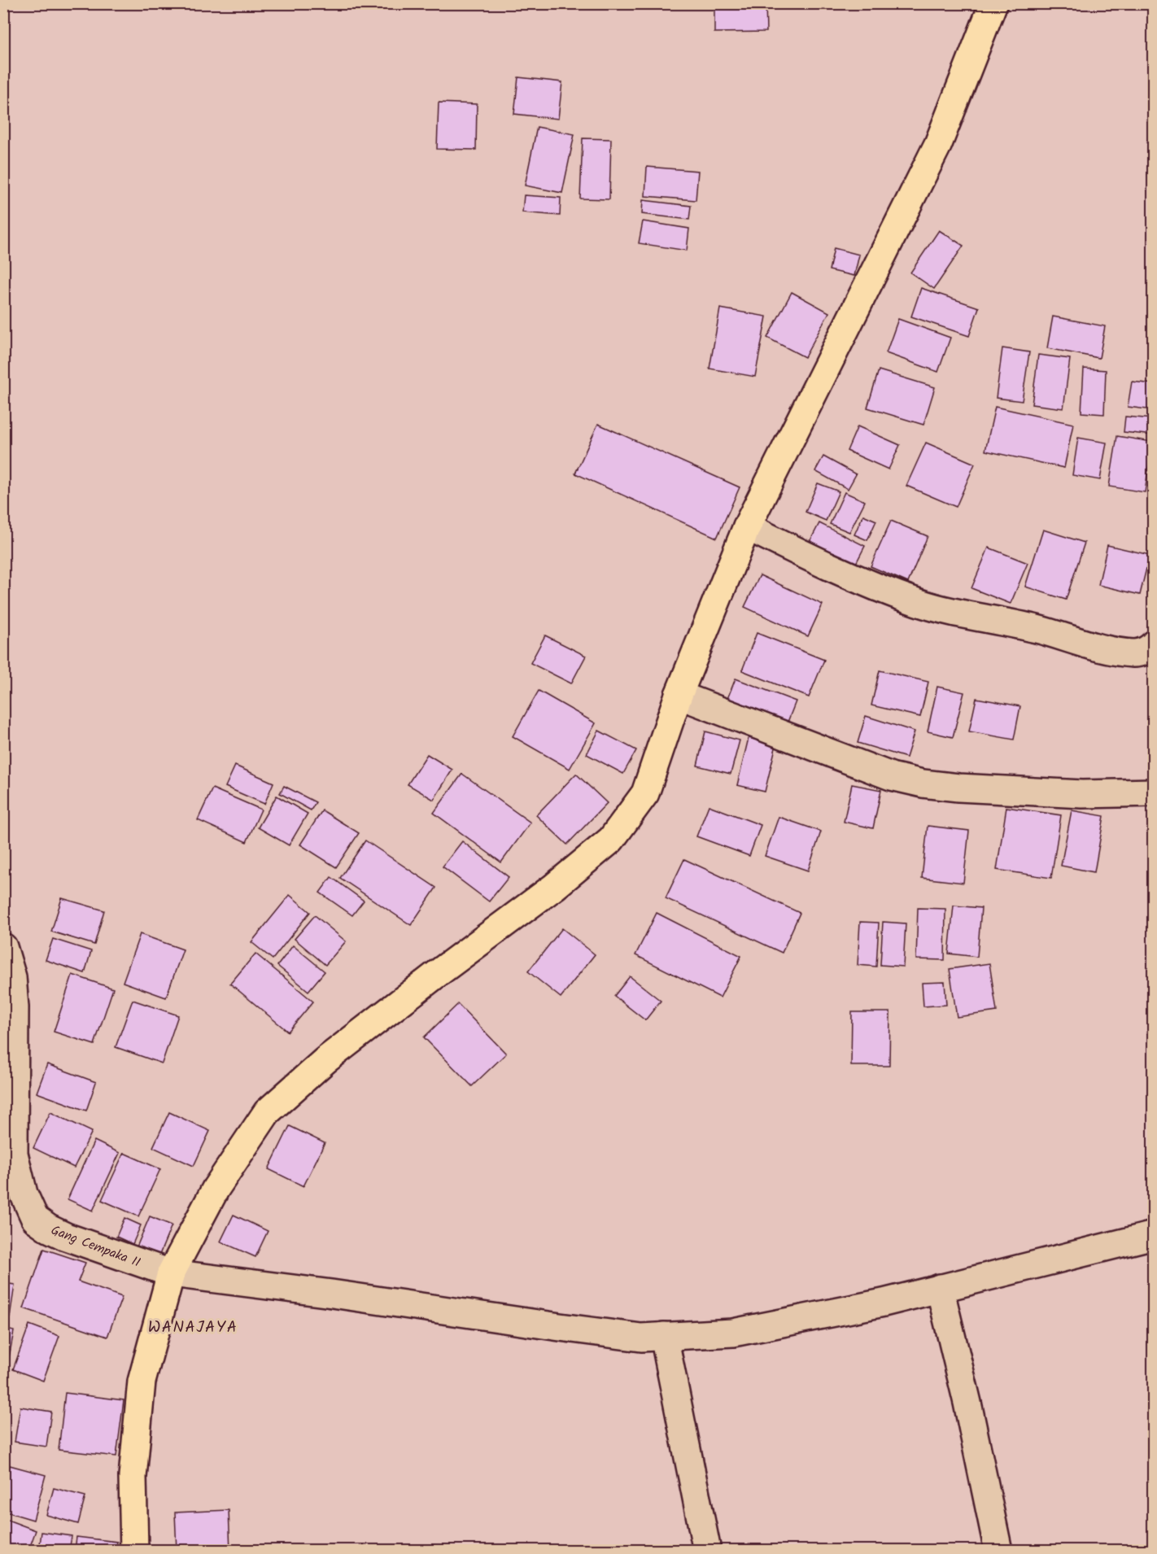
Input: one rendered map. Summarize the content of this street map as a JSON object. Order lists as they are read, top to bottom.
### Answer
{
  "streets": {
    "street": ["Gang Cempaka II"]
  },
  "districts": ["WANAJAYA"]
}
